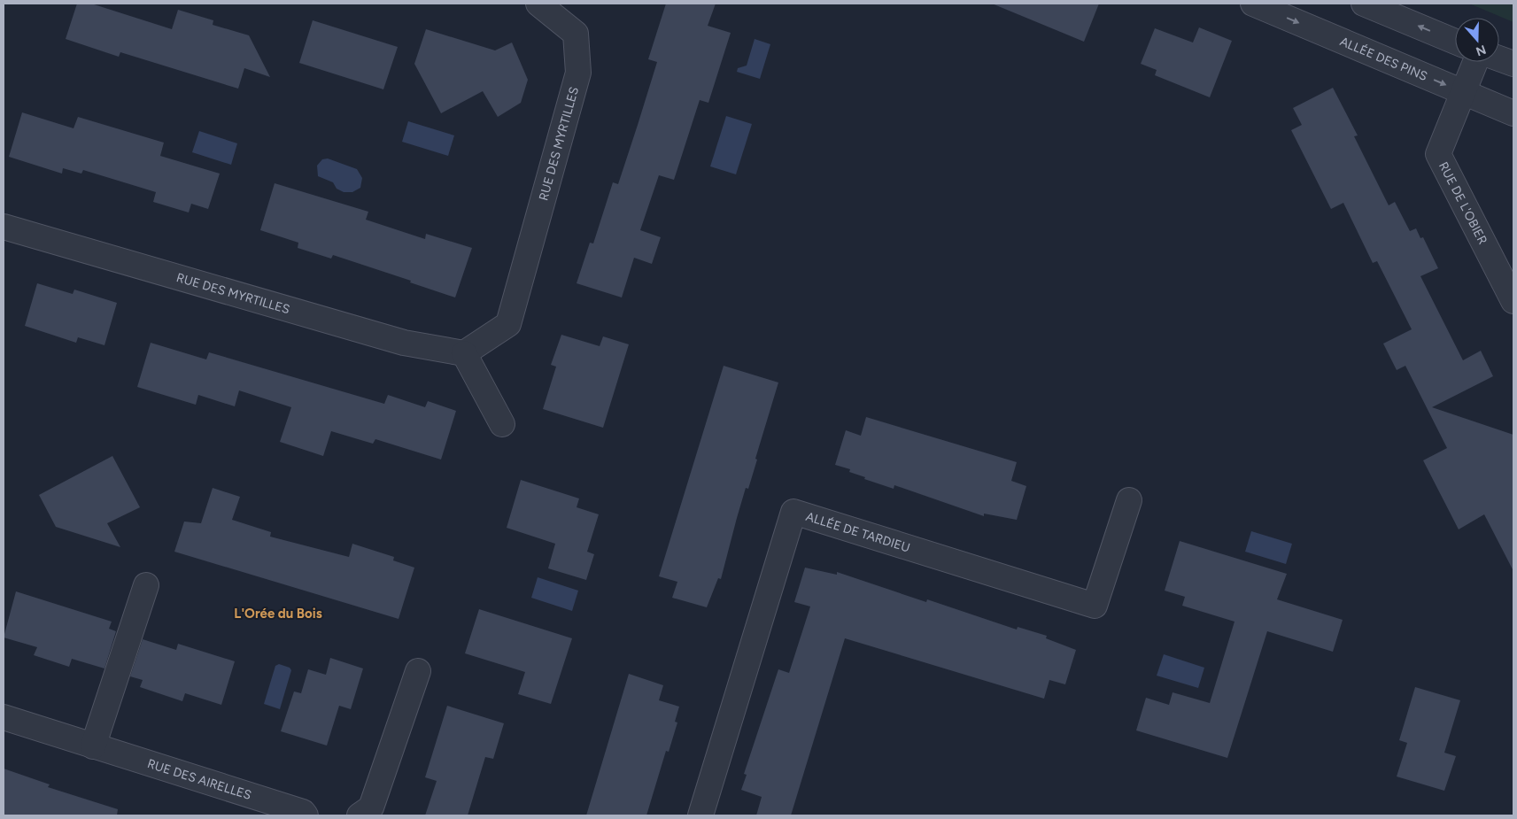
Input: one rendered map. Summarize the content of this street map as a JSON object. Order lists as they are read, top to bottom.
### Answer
{
  "streets": {
    "street": [
      "ALLÉE DES PINS",
      "RUE DES MYRTILLES",
      "RUE DE L'OBIER",
      "ALLÉE DE TARDIEU",
      "RUE DES AIRELLES"
    ]
  },
  "crossings": [
    ["ALLÉE DES PINS", "RUE DE L'OBIER"]
  ],
  "districts": ["L'Orée du Bois"],
  "north": "bottom"
}
